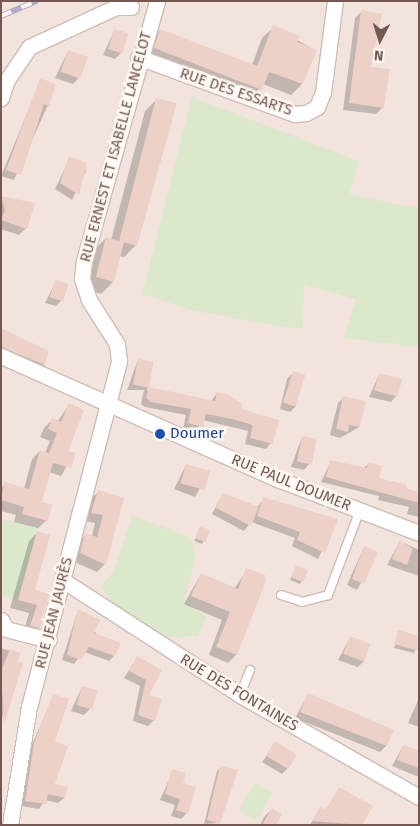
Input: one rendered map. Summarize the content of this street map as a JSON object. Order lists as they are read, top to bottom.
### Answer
{
  "streets": {
    "street": [
      "RUE DES ESSARTS",
      "RUE ERNEST ET ISABELLE LANCELOT",
      "RUE PAUL DOUMER",
      "RUE JEAN JAURÈS",
      "RUE DES FONTAINES"
    ]
  },
  "crossings": [
    ["RUE DES ESSARTS", "RUE ERNEST ET ISABELLE LANCELOT"],
    ["RUE ERNEST ET ISABELLE LANCELOT", "RUE PAUL DOUMER"],
    ["RUE ERNEST ET ISABELLE LANCELOT", "RUE JEAN JAURÈS"],
    ["RUE PAUL DOUMER", "RUE JEAN JAURÈS"],
    ["RUE JEAN JAURÈS", "RUE DES FONTAINES"]
  ],
  "places": ["Doumer"],
  "north": "bottom"
}
